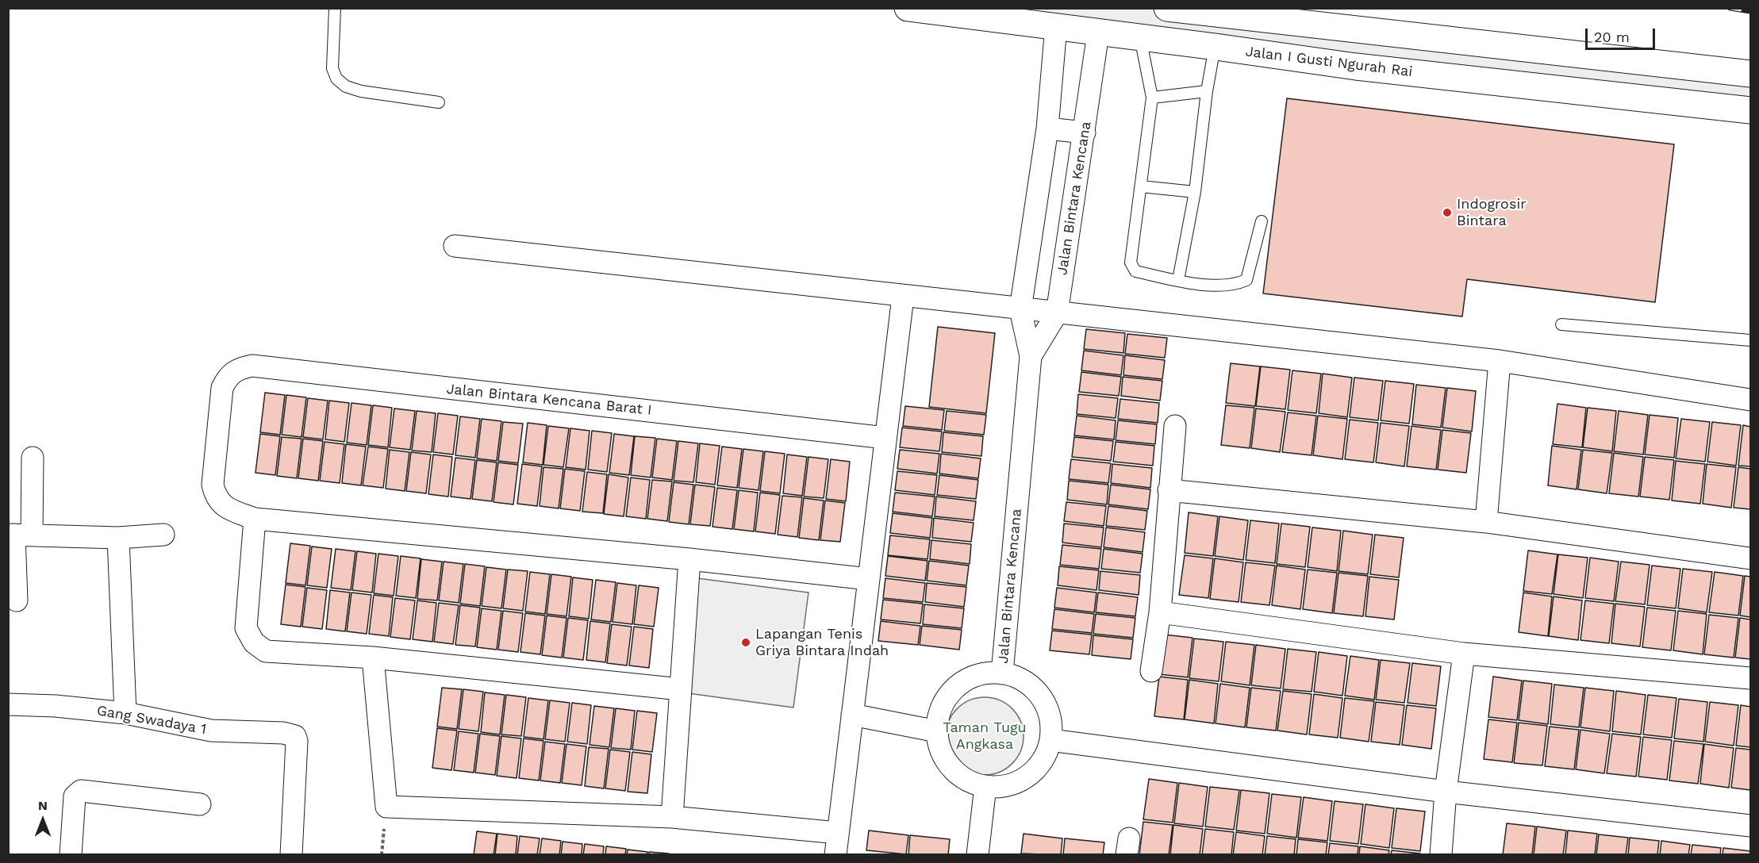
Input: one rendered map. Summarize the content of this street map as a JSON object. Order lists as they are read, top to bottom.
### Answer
{
  "streets": {
    "main road": ["Jalan I Gusti Ngurah Rai"],
    "street": ["Jalan Bintara Kencana", "Jalan Bintara Kencana Barat I", "Gang Swadaya 1"]
  },
  "crossings": [
    ["Jalan I Gusti Ngurah Rai", "Jalan Bintara Kencana"]
  ],
  "parks": ["Taman Tugu Angkasa"],
  "places": ["Indogrosir Bintara", "Lapangan Tenis Griya Bintara Indah"],
  "scale_bar": "20 m",
  "north": "top"
}
